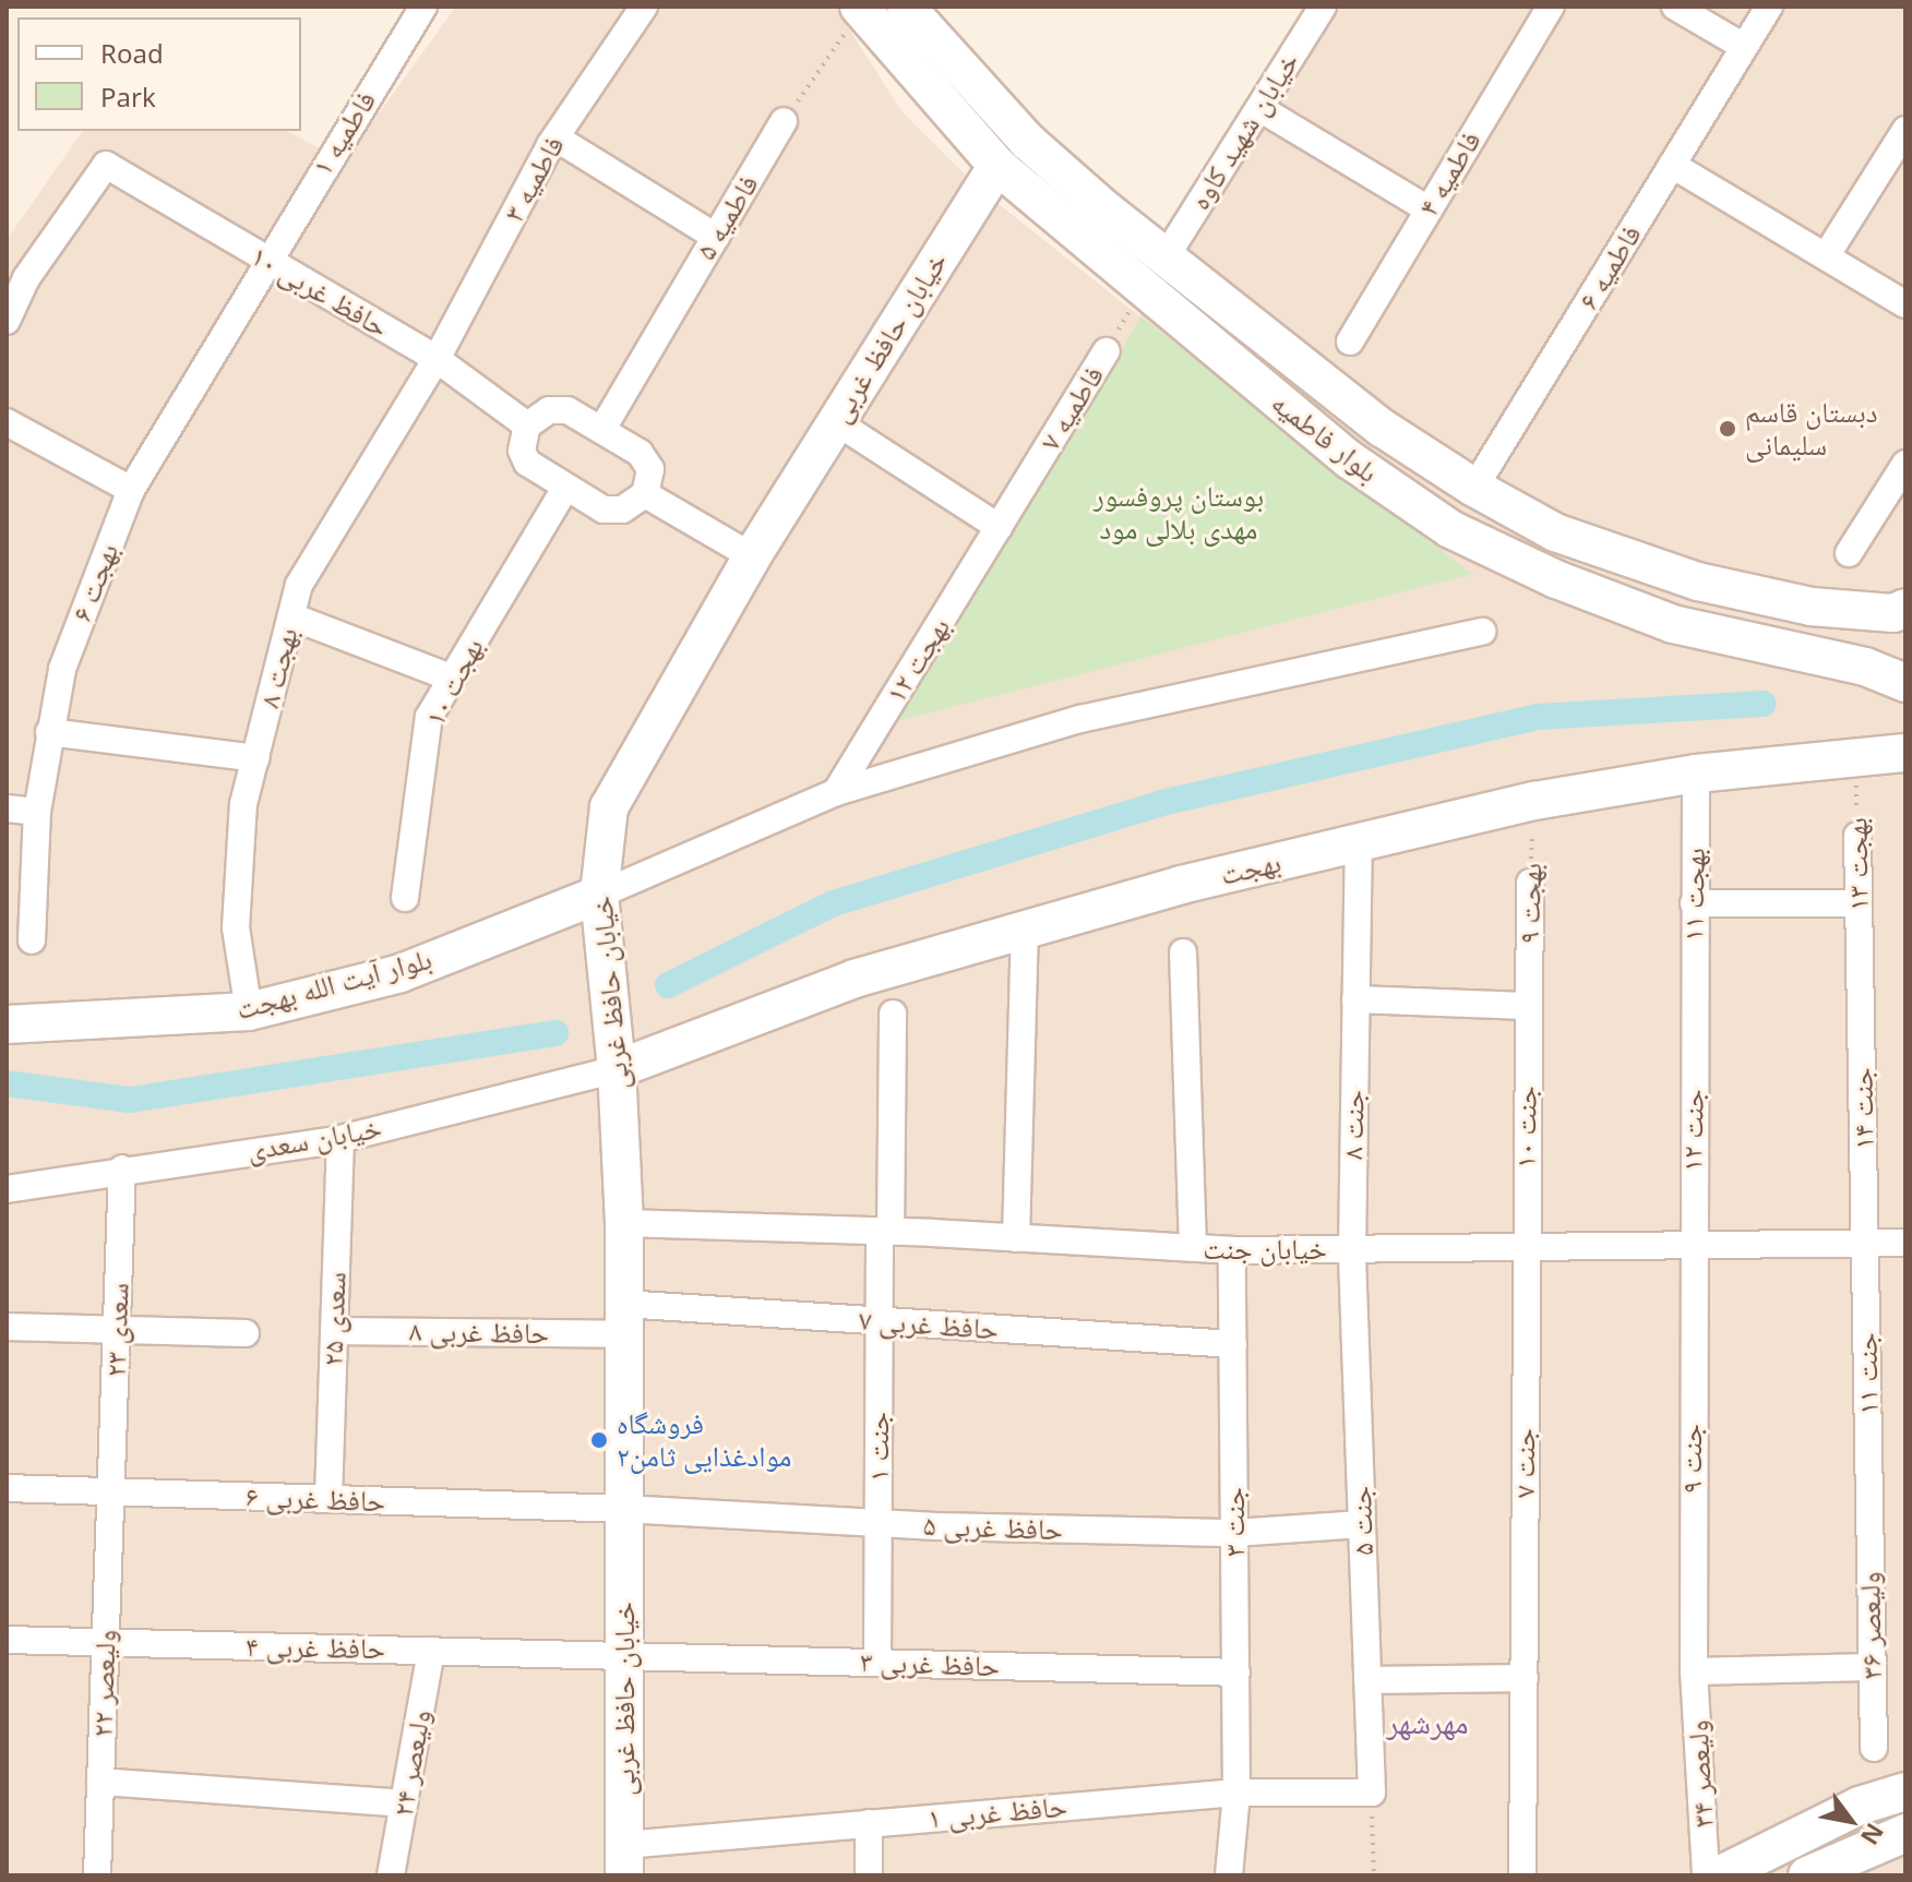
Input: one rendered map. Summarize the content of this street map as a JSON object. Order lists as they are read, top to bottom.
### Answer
{
  "streets": {
    "main road": [
      "خیابان حافظ غربی",
      "بلوار فاطمیه",
      "بهجت",
      "بلوار آیت الله بهجت"
    ],
    "street": [
      "خیابان شهید کاوه",
      "فاطمیه ۱",
      "فاطمیه ۴",
      "فاطمیه ۳",
      "فاطمیه ۵",
      "فاطمیه ۶",
      "حافظ غربی ۱۰",
      "فاطمیه ۷",
      "بهجت ۶",
      "بهجت ۱۲",
      "بهجت ۸",
      "بهجت ۱۰",
      "بهجت ۱۳",
      "بهجت ۱۱",
      "بهجت ۹",
      "جنت ۱۴",
      "جنت ۸",
      "جنت ۱۰",
      "جنت ۱۲",
      "خیابان سعدی",
      "خیابان جنت",
      "سعدی ۲۵",
      "حافظ غربی ۷",
      "سعدی ۲۳",
      "حافظ غربی ۸",
      "جنت ۱۱",
      "جنت ۱",
      "جنت ۹",
      "جنت ۷",
      "حافظ غربی ۶",
      "جنت ۵",
      "جنت ۳",
      "حافظ غربی ۵",
      "ولیعصر ۳۶",
      "حافظ غربی ۴",
      "حافظ غربی ۳",
      "ولیعصر ۲۲",
      "ولیعصر ۲۴",
      "ولیعصر ۳۴",
      "حافظ غربی ۱"
    ]
  },
  "crossings": [
    ["خیابان شهید کاوه", "بلوار فاطمیه"],
    ["فاطمیه ۱", "حافظ غربی ۱۰"],
    ["فاطمیه ۱", "بهجت ۶"],
    ["فاطمیه ۳", "حافظ غربی ۱۰"],
    ["فاطمیه ۳", "بهجت ۸"],
    ["فاطمیه ۶", "بلوار فاطمیه"],
    ["حافظ غربی ۱۰", "بهجت ۶"],
    ["حافظ غربی ۱۰", "بهجت ۸"],
    ["خیابان حافظ غربی", "بلوار فاطمیه"],
    ["خیابان حافظ غربی", "بهجت"],
    ["خیابان حافظ غربی", "بلوار آیت الله بهجت"],
    ["خیابان حافظ غربی", "خیابان سعدی"],
    ["خیابان حافظ غربی", "خیابان جنت"],
    ["خیابان حافظ غربی", "حافظ غربی ۷"],
    ["خیابان حافظ غربی", "حافظ غربی ۸"],
    ["خیابان حافظ غربی", "حافظ غربی ۶"],
    ["خیابان حافظ غربی", "حافظ غربی ۵"],
    ["خیابان حافظ غربی", "حافظ غربی ۴"],
    ["خیابان حافظ غربی", "حافظ غربی ۳"],
    ["خیابان حافظ غربی", "حافظ غربی ۱"],
    ["فاطمیه ۷", "بلوار فاطمیه"],
    ["فاطمیه ۷", "بهجت ۱۲"],
    ["بهجت ۸", "بلوار آیت الله بهجت"],
    ["بهجت ۱۳", "بهجت"],
    ["بهجت ۱۳", "جنت ۱۴"],
    ["بهجت", "بهجت ۱۱"],
    ["بهجت", "بهجت ۹"],
    ["بهجت", "جنت ۸"],
    ["بهجت", "خیابان سعدی"],
    ["بهجت ۱۱", "جنت ۱۲"],
    ["بهجت ۹", "جنت ۱۰"],
    ["جنت ۱۴", "خیابان جنت"],
    ["جنت ۱۴", "جنت ۱۱"],
    ["جنت ۸", "خیابان جنت"],
    ["جنت ۸", "جنت ۵"],
    ["جنت ۱۰", "خیابان جنت"],
    ["جنت ۱۰", "جنت ۷"],
    ["جنت ۱۲", "خیابان جنت"],
    ["جنت ۱۲", "جنت ۹"],
    ["خیابان سعدی", "سعدی ۲۵"],
    ["خیابان سعدی", "سعدی ۲۳"],
    ["خیابان جنت", "جنت ۱۱"],
    ["خیابان جنت", "جنت ۱"],
    ["خیابان جنت", "جنت ۹"],
    ["خیابان جنت", "جنت ۷"],
    ["خیابان جنت", "جنت ۵"],
    ["خیابان جنت", "جنت ۳"],
    ["سعدی ۲۵", "حافظ غربی ۸"],
    ["سعدی ۲۵", "حافظ غربی ۶"],
    ["حافظ غربی ۷", "حافظ غربی ۸"],
    ["حافظ غربی ۷", "جنت ۱"],
    ["حافظ غربی ۷", "جنت ۳"],
    ["سعدی ۲۳", "حافظ غربی ۶"],
    ["سعدی ۲۳", "ولیعصر ۲۲"],
    ["جنت ۱۱", "ولیعصر ۳۶"],
    ["جنت ۱", "حافظ غربی ۵"],
    ["جنت ۱", "حافظ غربی ۳"],
    ["جنت ۹", "ولیعصر ۳۴"],
    ["حافظ غربی ۶", "حافظ غربی ۵"],
    ["حافظ غربی ۶", "ولیعصر ۲۲"],
    ["جنت ۵", "حافظ غربی ۵"],
    ["جنت ۵", "حافظ غربی ۱"],
    ["جنت ۳", "حافظ غربی ۵"],
    ["جنت ۳", "حافظ غربی ۳"],
    ["جنت ۳", "حافظ غربی ۱"],
    ["حافظ غربی ۴", "حافظ غربی ۳"],
    ["حافظ غربی ۴", "ولیعصر ۲۲"],
    ["حافظ غربی ۴", "ولیعصر ۲۴"]
  ],
  "districts": ["مهرشهر"],
  "parks": ["بوستان پروفسور مهدی بلالی مود"],
  "places": ["دبستان قاسم سلیمانی", "فروشگاه موادغذایی ثامن۲"],
  "legend": ["Road", "Park"],
  "north": "bottom right"
}
